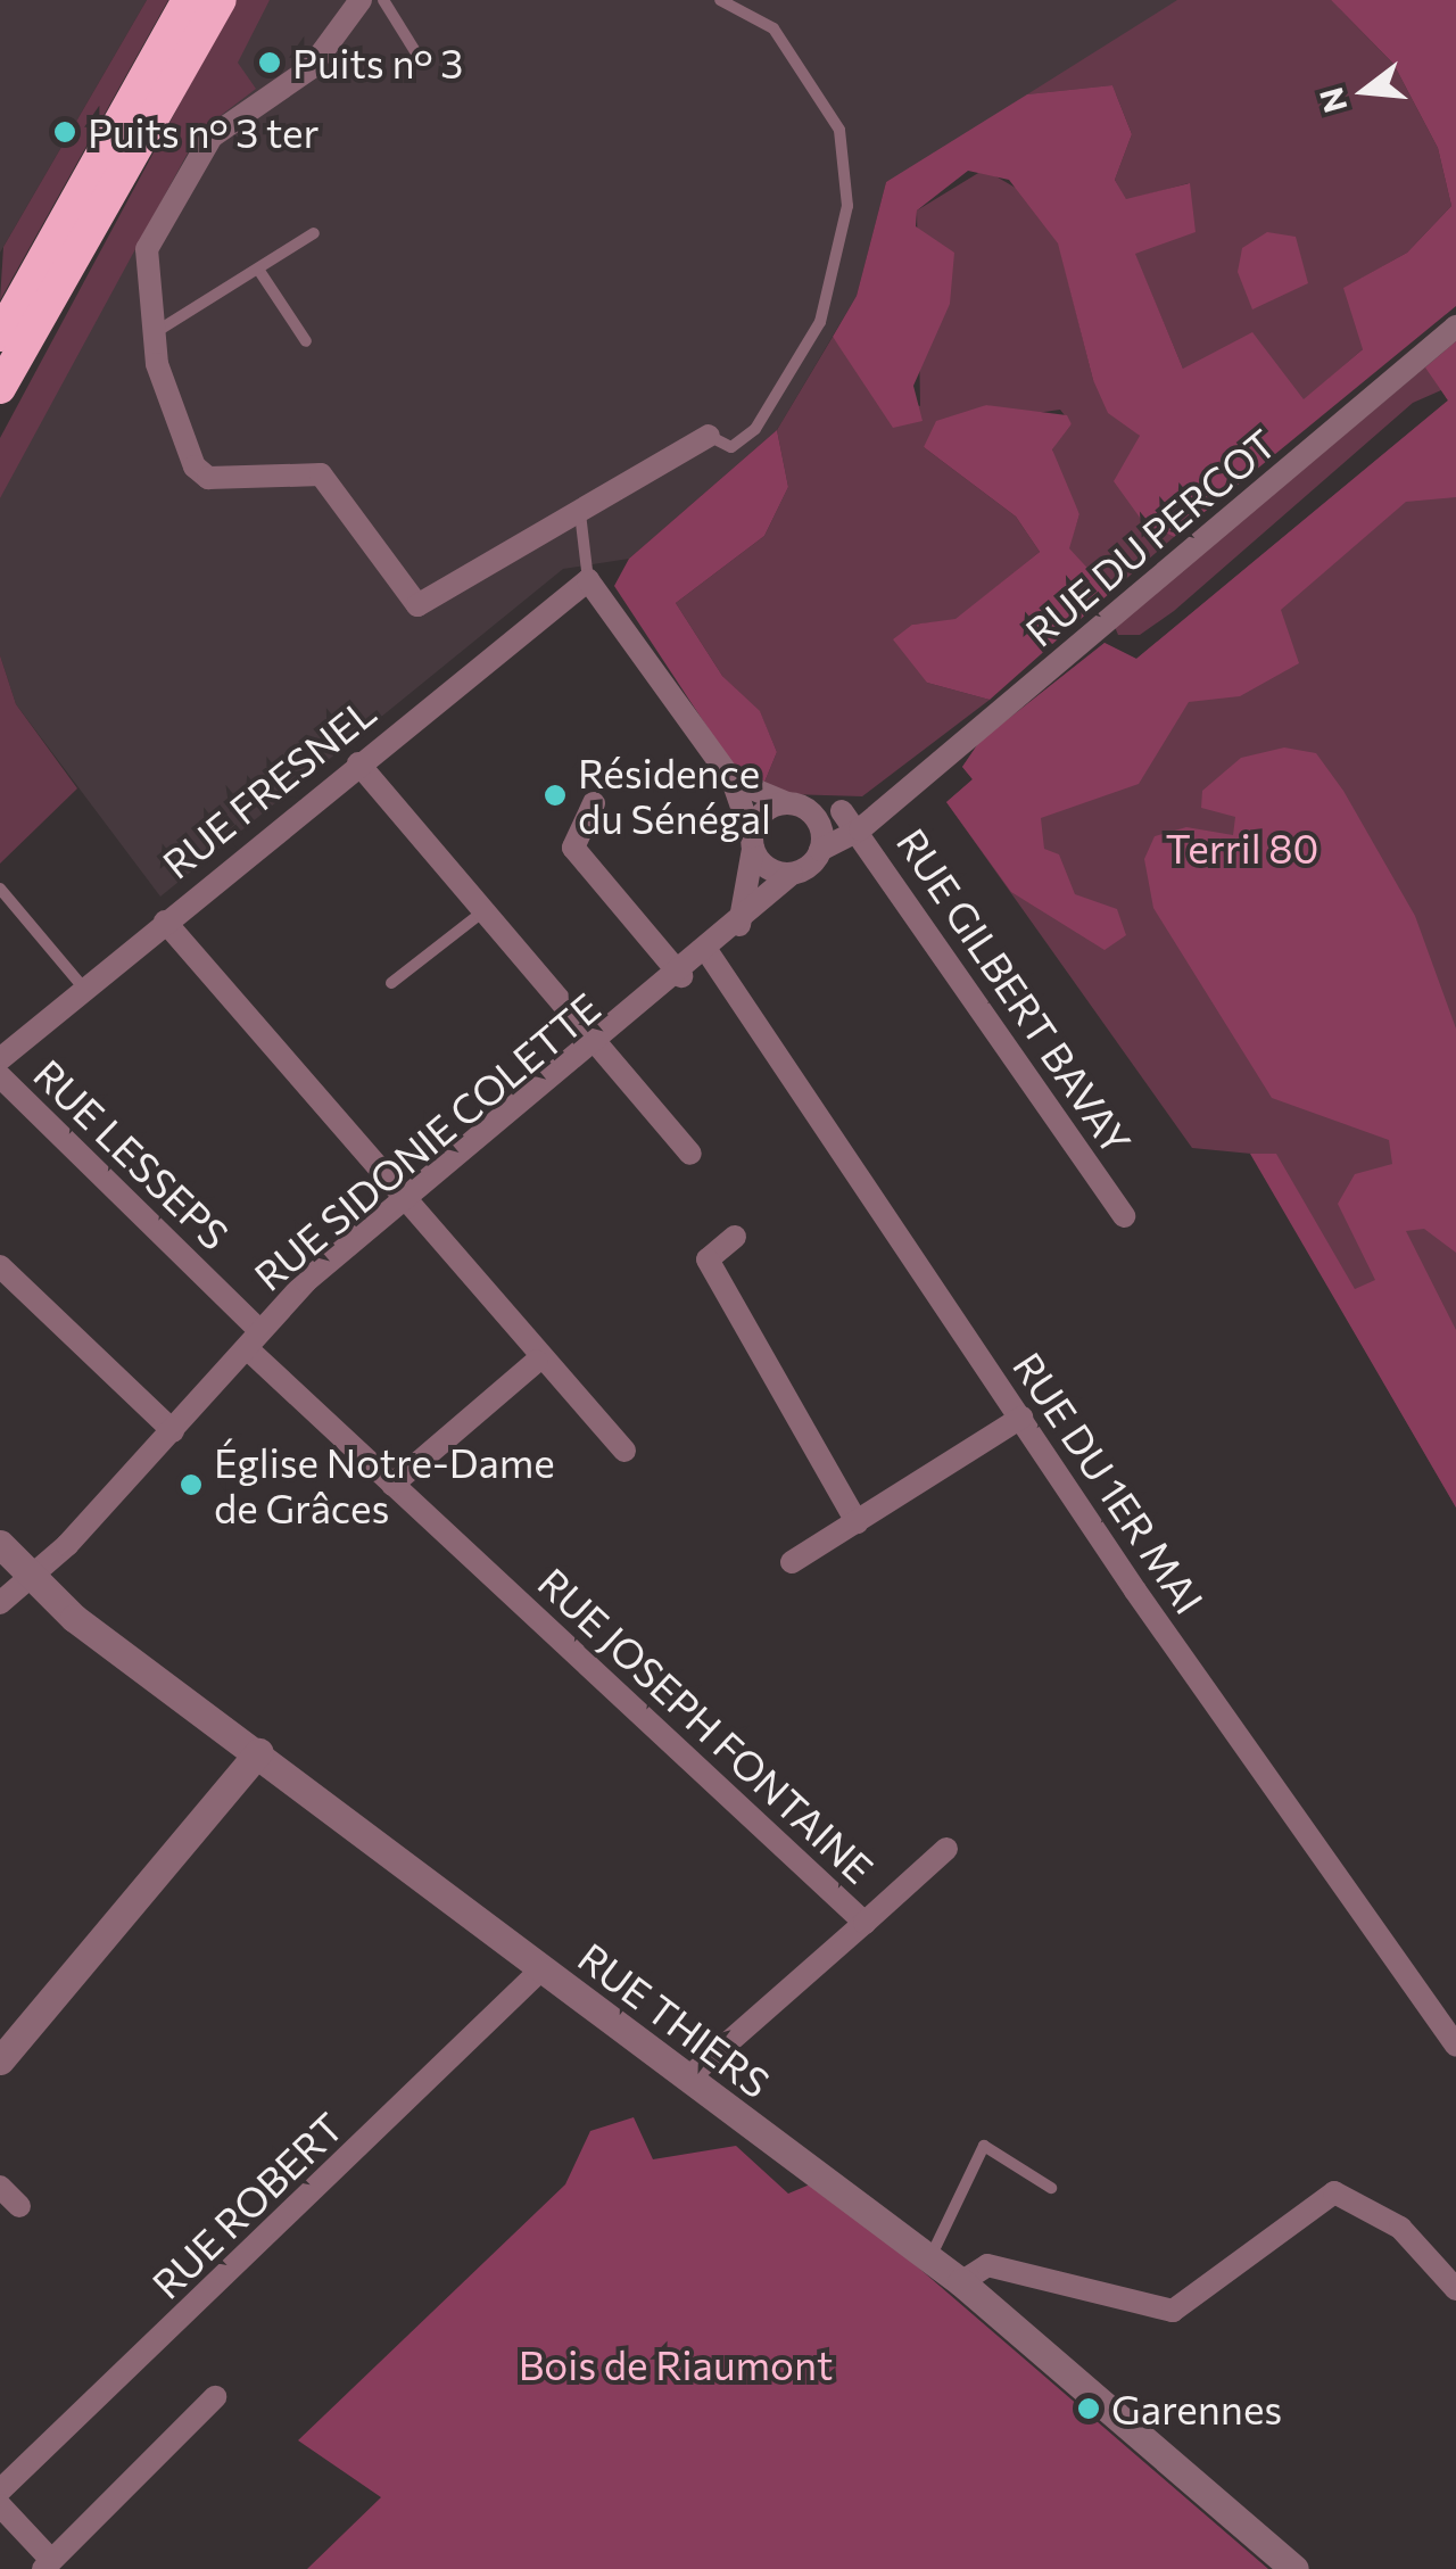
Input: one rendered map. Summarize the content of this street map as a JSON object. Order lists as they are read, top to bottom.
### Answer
{
  "streets": {
    "street": [
      "RUE DU PERCOT",
      "RUE FRESNEL",
      "RUE GILBERT BAVAY",
      "RUE SIDONIE COLETTE",
      "RUE LESSEPS",
      "RUE DU 1ER MAI",
      "RUE JOSEPH FONTAINE",
      "RUE THIERS",
      "RUE ROBERT"
    ]
  },
  "crossings": [
    ["RUE DU PERCOT", "RUE GILBERT BAVAY"],
    ["RUE DU PERCOT", "RUE SIDONIE COLETTE"],
    ["RUE SIDONIE COLETTE", "RUE LESSEPS"],
    ["RUE SIDONIE COLETTE", "RUE DU 1ER MAI"],
    ["RUE SIDONIE COLETTE", "RUE JOSEPH FONTAINE"],
    ["RUE SIDONIE COLETTE", "RUE THIERS"],
    ["RUE LESSEPS", "RUE JOSEPH FONTAINE"],
    ["RUE JOSEPH FONTAINE", "RUE THIERS"],
    ["RUE THIERS", "RUE ROBERT"]
  ],
  "parks": ["Terril 80", "Bois de Riaumont"],
  "places": [
    "Puits n° 3",
    "Puits n° 3 ter",
    "Résidence du Sénégal",
    "Église Notre-Dame de Grâces",
    "Garennes"
  ],
  "north": "left"
}
